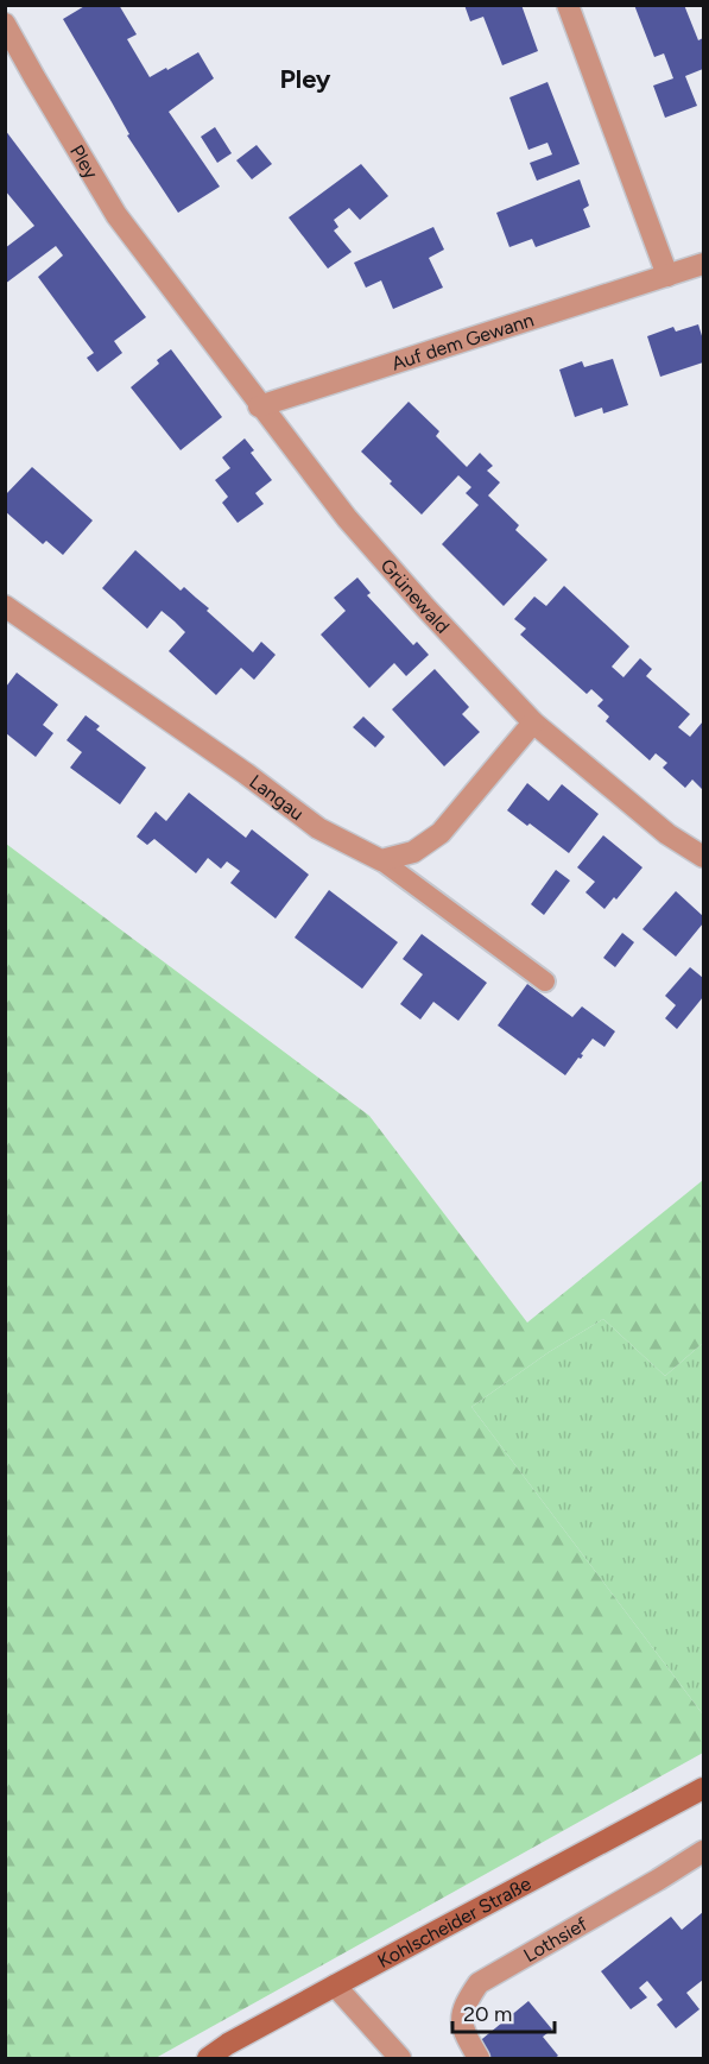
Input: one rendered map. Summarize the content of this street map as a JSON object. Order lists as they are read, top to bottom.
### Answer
{
  "streets": {
    "street": [
      "Pley",
      "Auf dem Gewann",
      "Grünewald",
      "Langau",
      "Kohlscheider Straße",
      "Lothsief"
    ]
  },
  "crossings": [
    ["Pley", "Grünewald"],
    ["Auf dem Gewann", "Grünewald"]
  ],
  "districts": ["Pley"],
  "scale_bar": "20 m"
}
